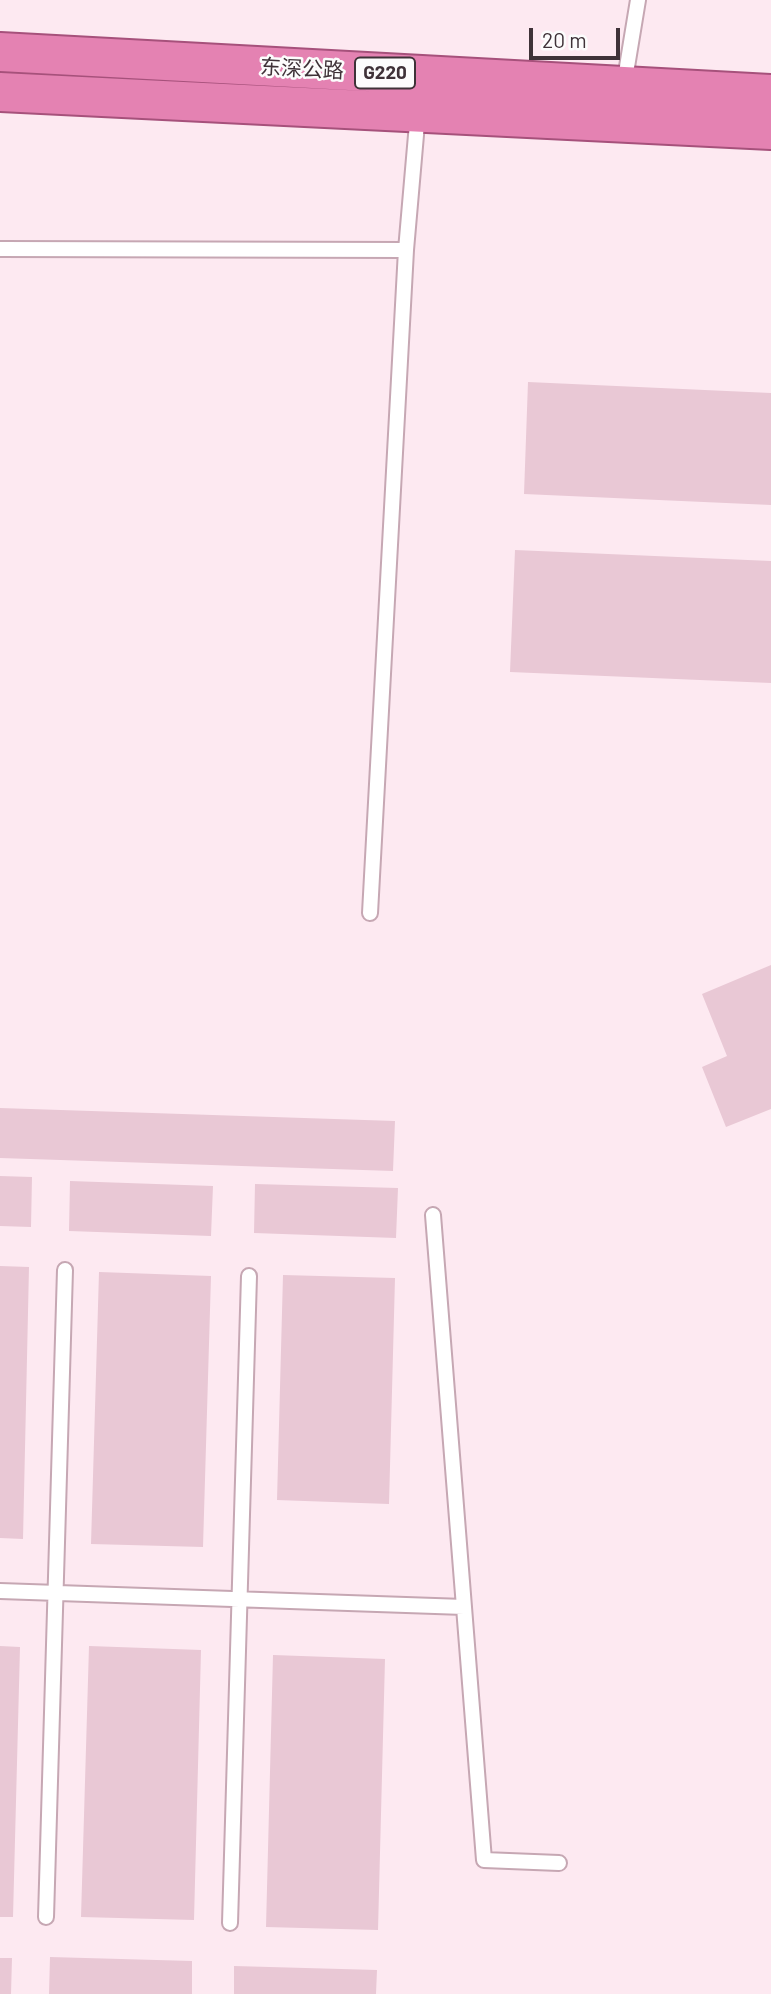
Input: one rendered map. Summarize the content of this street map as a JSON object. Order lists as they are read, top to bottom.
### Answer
{
  "streets": {
    "highway": ["东深公路", "G220"]
  },
  "scale_bar": "20 m"
}
